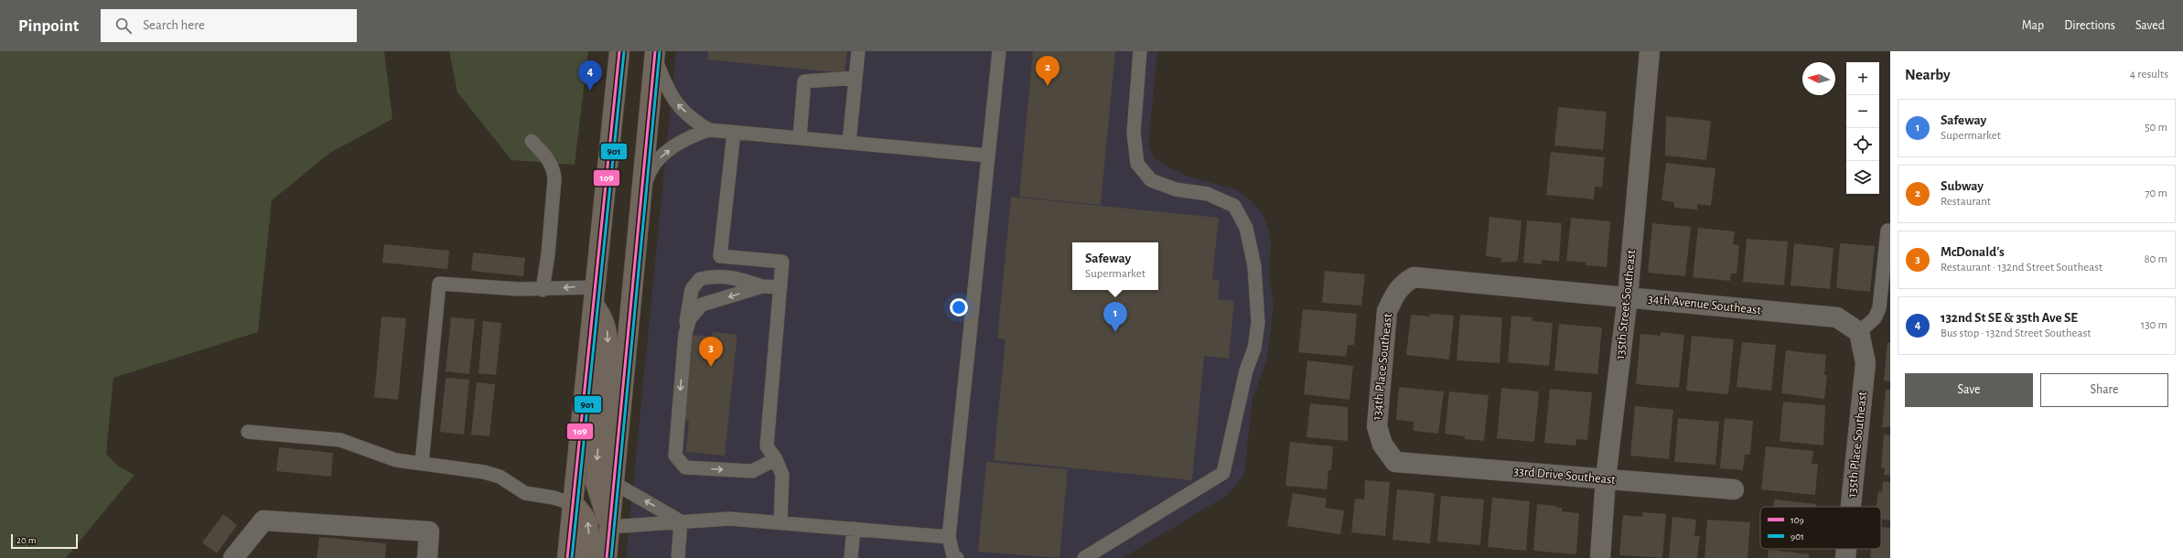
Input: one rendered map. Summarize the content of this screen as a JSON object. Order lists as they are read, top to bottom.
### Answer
{
  "streets": {
    "street": [
      "135th Street Southeast",
      "34th Avenue Southeast",
      "134th Place Southeast",
      "135th Place Southeast",
      "33rd Drive Southeast"
    ]
  },
  "crossings": [
    ["135th Street Southeast", "34th Avenue Southeast"],
    ["135th Street Southeast", "33rd Drive Southeast"],
    ["34th Avenue Southeast", "134th Place Southeast"],
    ["34th Avenue Southeast", "135th Place Southeast"],
    ["134th Place Southeast", "33rd Drive Southeast"]
  ],
  "lines": ["transit line 109", "transit line 901"],
  "legend": ["109", "901"],
  "scale_bar": "20 m",
  "north": "left",
  "page": {
    "header": "Pinpoint",
    "search": "Search here",
    "nav": ["Map", "Directions", "Saved"],
    "heading": ["Nearby", "4 results"],
    "pins": [
      "2",
      "4",
      "1",
      "3"
    ],
    "map_buttons": ["+", "−"],
    "list": [
      {
        "mark": "1",
        "name": "Safeway",
        "note": "Supermarket",
        "value": "50 m"
      },
      {
        "mark": "2",
        "name": "Subway",
        "note": "Restaurant",
        "value": "70 m"
      },
      {
        "mark": "3",
        "name": "McDonald's",
        "note": "Restaurant · 132nd Street Southeast",
        "value": "80 m"
      },
      {
        "mark": "4",
        "name": "132nd St SE & 35th Ave SE",
        "note": "Bus stop · 132nd Street Southeast",
        "value": "130 m"
      }
    ],
    "popup": ["Safeway", "Supermarket"],
    "buttons": ["Save", "Share"],
    "scale": "20 m"
  }
}
